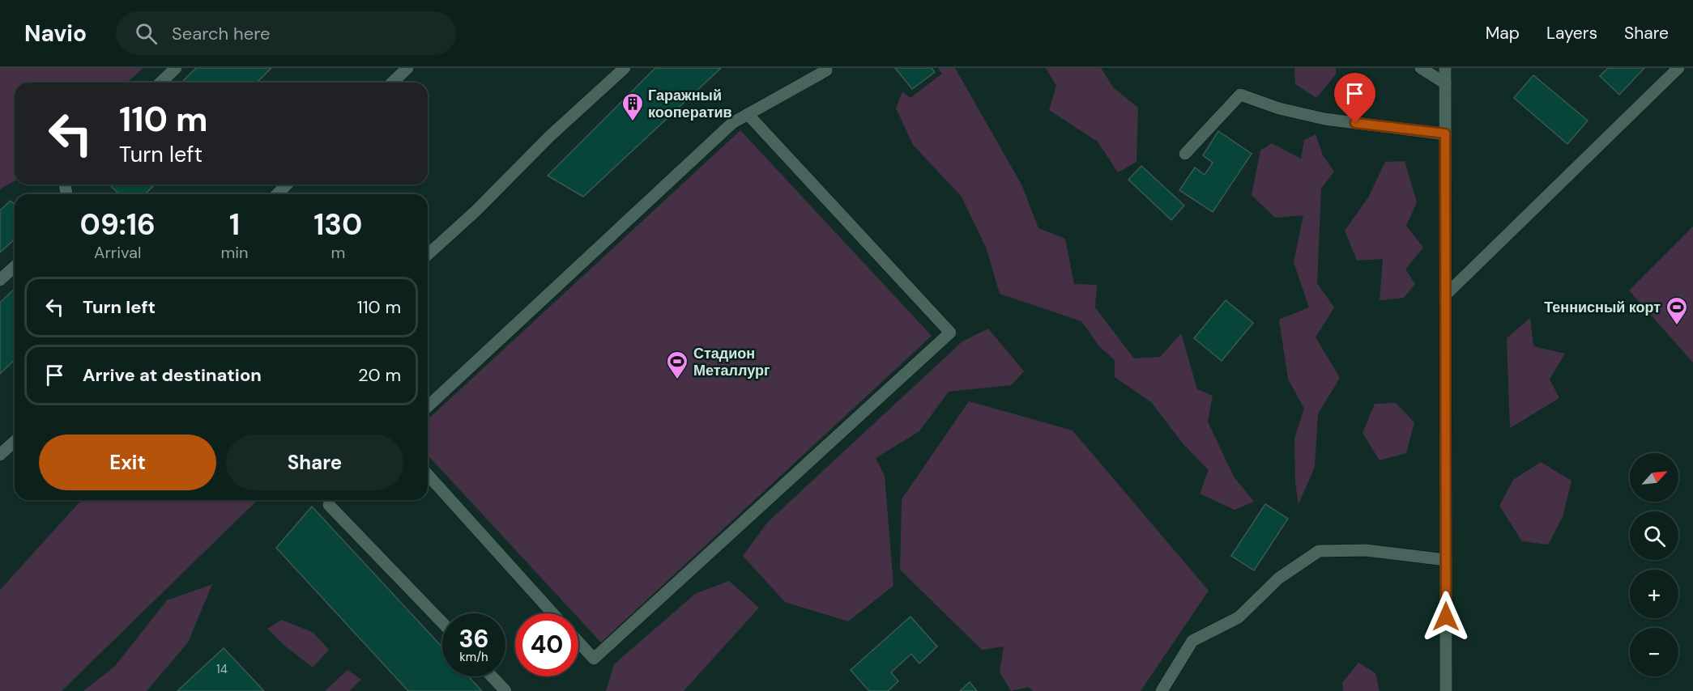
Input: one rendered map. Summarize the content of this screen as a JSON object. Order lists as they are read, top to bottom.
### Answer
{
  "places": {
    "building": ["Гаражный кооператив"],
    "sports": ["Теннисный корт", "Стадион Металлург"]
  },
  "house_numbers": ["14"],
  "north": "top right",
  "page": {
    "header": "Navio",
    "search": "Search here",
    "nav": ["Map", "Layers", "Share"],
    "turn": ["110 m", "Turn left"],
    "eta": [
      "09:16",
      "Arrival",
      "1",
      "min",
      "130",
      "m"
    ],
    "list": [
      {
        "name": "Turn left",
        "value": "110 m"
      },
      {
        "name": "Arrive at destination",
        "value": "20 m"
      }
    ],
    "buttons": ["Exit", "Share"],
    "map_buttons": ["+", "−"],
    "speed": "36 km/h",
    "limit": "40"
  }
}
